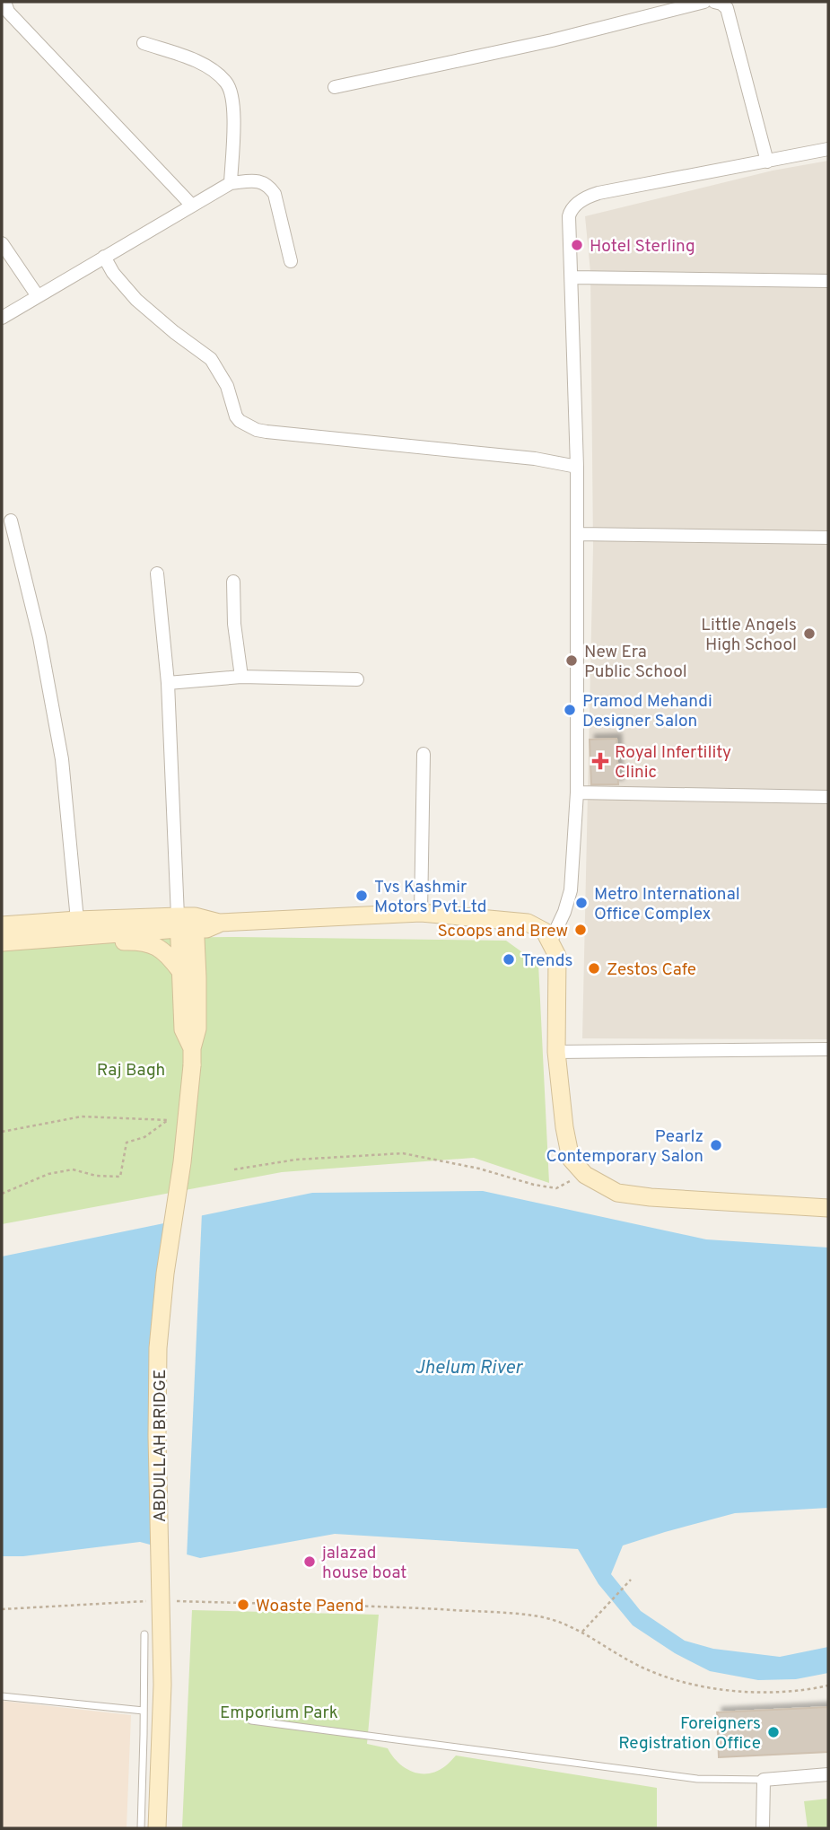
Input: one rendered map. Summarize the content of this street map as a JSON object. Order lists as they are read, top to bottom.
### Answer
{
  "streets": {
    "main road": ["ABDULLAH BRIDGE"]
  },
  "water": ["Jhelum River"],
  "parks": ["Raj Bagh", "Emporium Park"],
  "places": {
    "other": [
      "Hotel Sterling",
      "Little Angels High School",
      "New Era Public School",
      "Pramod Mehandi Designer Salon",
      "Tvs Kashmir Motors Pvt.Ltd",
      "Metro International Office Complex",
      "Scoops and Brew",
      "Trends",
      "Zestos Cafe",
      "Pearlz Contemporary Salon",
      "jalazad house boat",
      "Woaste Paend",
      "Foreigners Registration Office"
    ],
    "health": ["Royal Infertility Clinic"]
  }
}
